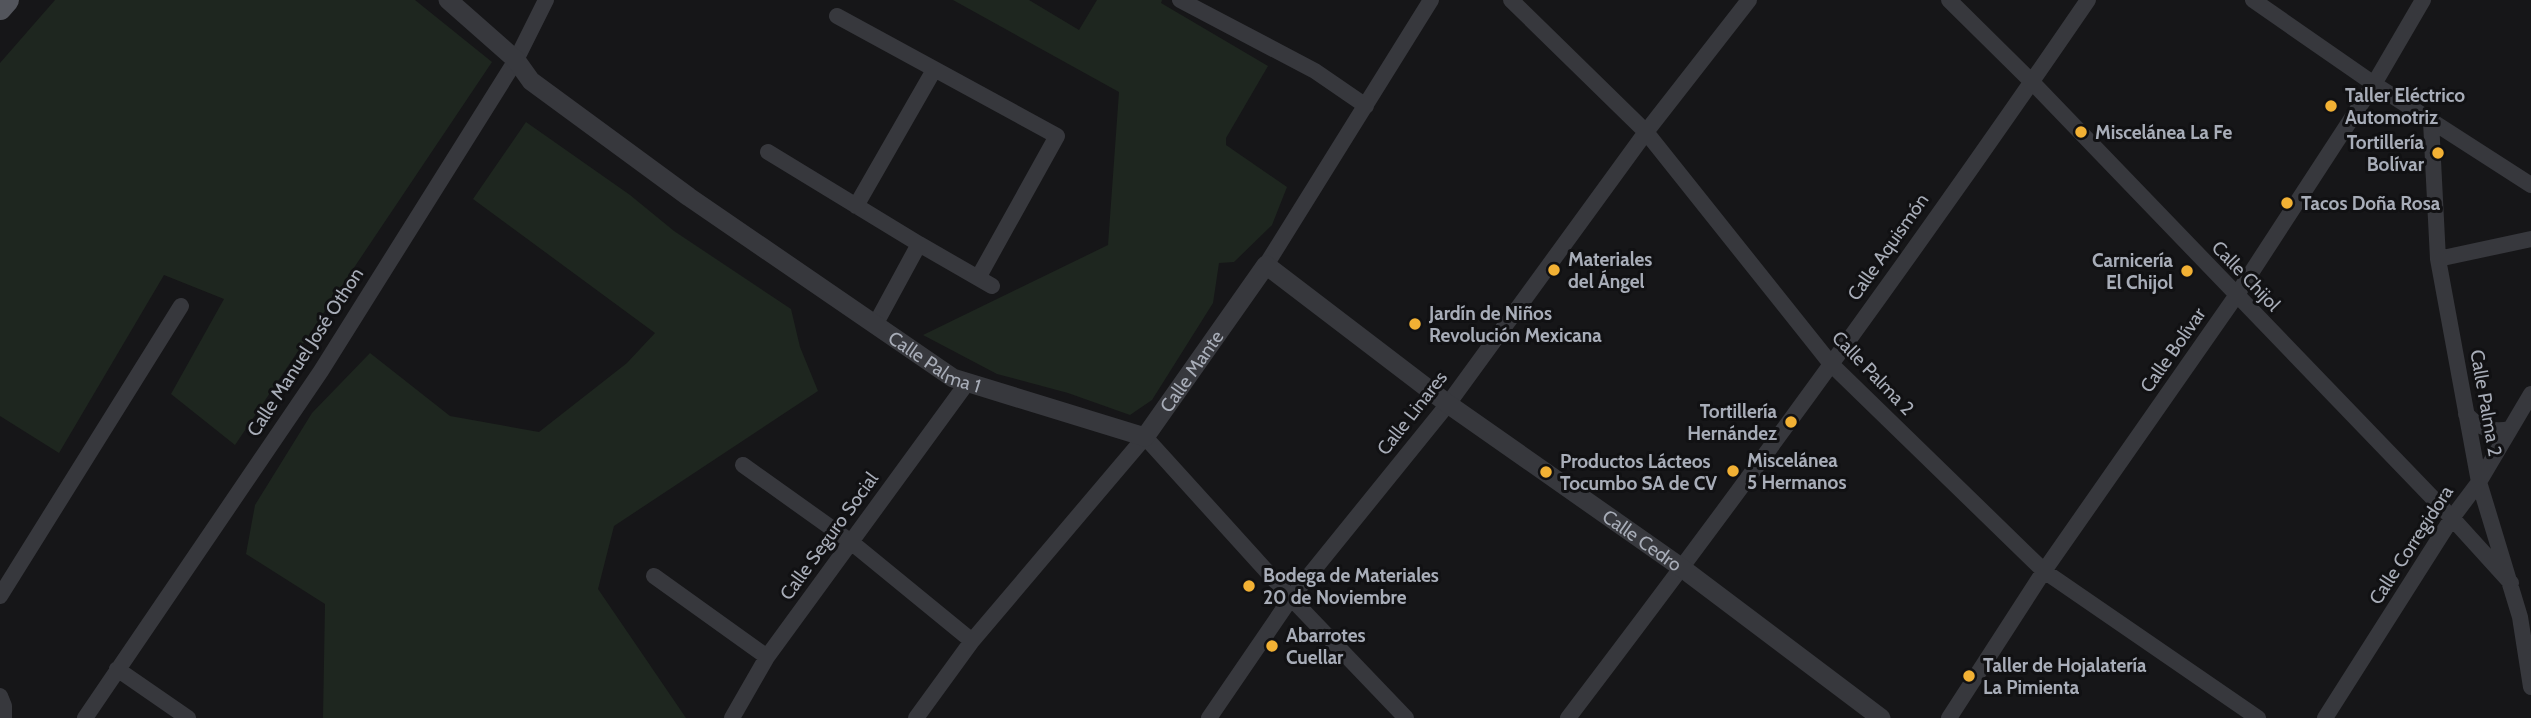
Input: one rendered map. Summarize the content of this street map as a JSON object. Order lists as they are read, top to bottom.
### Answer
{
  "streets": {
    "street": [
      "Calle Aquismón",
      "Calle Chijol",
      "Calle Bolívar",
      "Calle Manuel José Othon",
      "Calle Palma 1",
      "Calle Mante",
      "Calle Palma 2",
      "Calle Linares",
      "Calle Seguro Social",
      "Calle Cedro",
      "Calle Corregidora"
    ]
  },
  "crossings": [
    ["Calle Aquismón", "Calle Chijol"],
    ["Calle Aquismón", "Calle Palma 2"],
    ["Calle Aquismón", "Calle Cedro"],
    ["Calle Chijol", "Calle Bolívar"],
    ["Calle Chijol", "Calle Palma 2"],
    ["Calle Chijol", "Calle Corregidora"],
    ["Calle Bolívar", "Calle Palma 2"],
    ["Calle Manuel José Othon", "Calle Palma 1"],
    ["Calle Palma 1", "Calle Mante"],
    ["Calle Palma 1", "Calle Seguro Social"],
    ["Calle Mante", "Calle Cedro"],
    ["Calle Palma 2", "Calle Linares"],
    ["Calle Palma 2", "Calle Corregidora"],
    ["Calle Linares", "Calle Cedro"]
  ],
  "places": [
    "Taller Eléctrico Automotriz",
    "Miscelánea La Fe",
    "Tortillería Bolívar",
    "Tacos Doña Rosa",
    "Materiales del Ángel",
    "Carnicería El Chijol",
    "Jardín de Niños Revolución Mexicana",
    "Tortillería Hernández",
    "Miscelánea 5 Hermanos",
    "Productos Lácteos Tocumbo SA de CV",
    "Bodega de Materiales 20 de Noviembre",
    "Abarrotes Cuellar",
    "Taller de Hojalatería La Pimienta"
  ]
}
